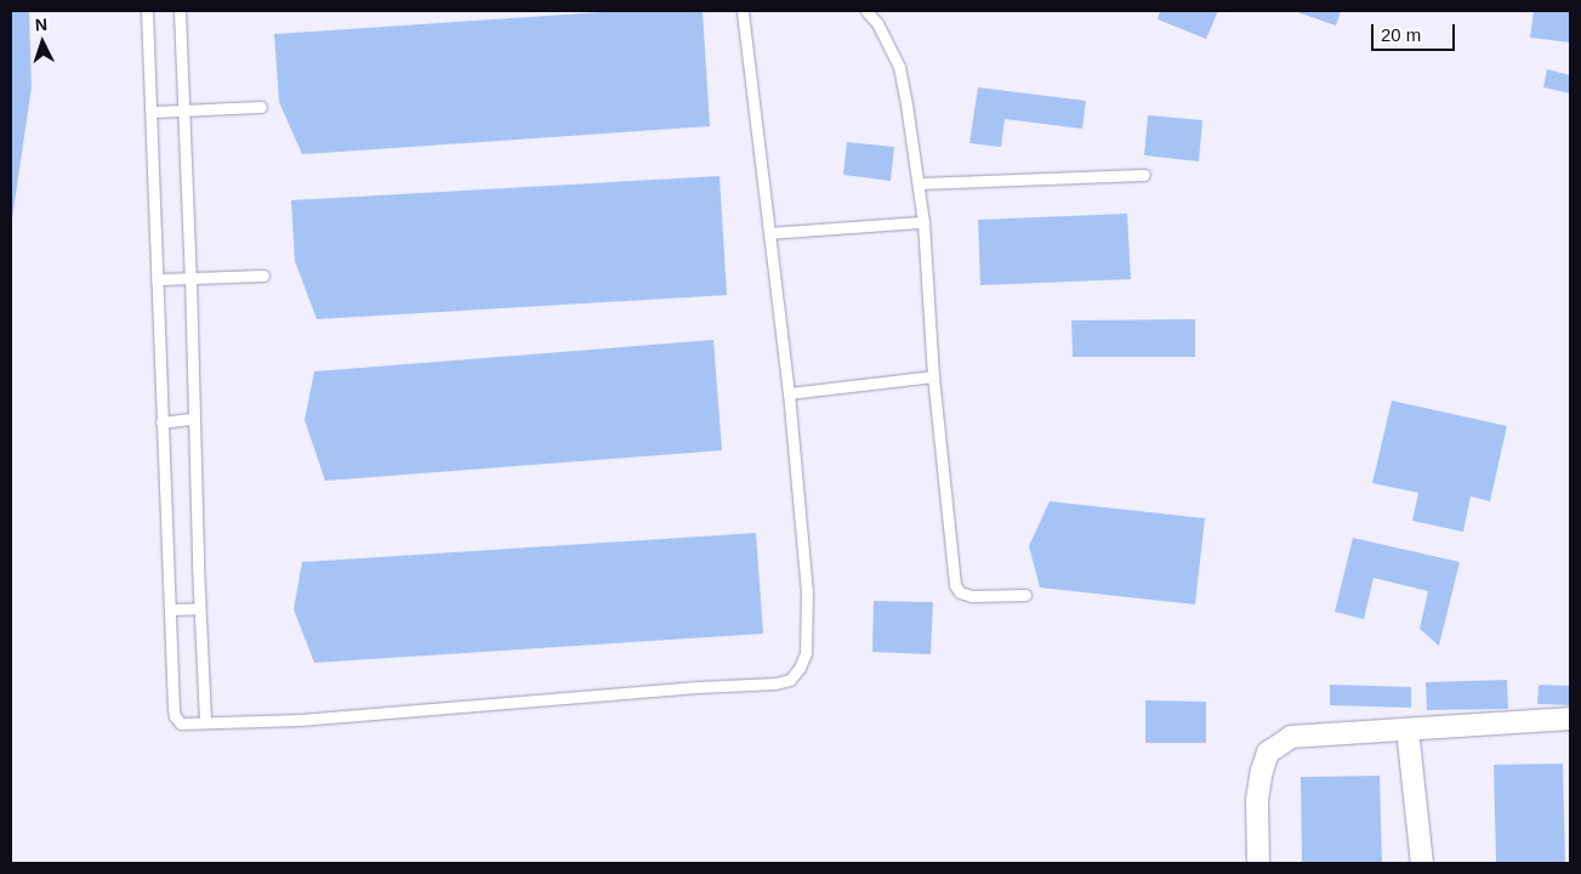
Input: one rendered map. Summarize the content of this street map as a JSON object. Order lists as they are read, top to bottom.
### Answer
{
  "scale_bar": "20 m",
  "north": "top"
}
